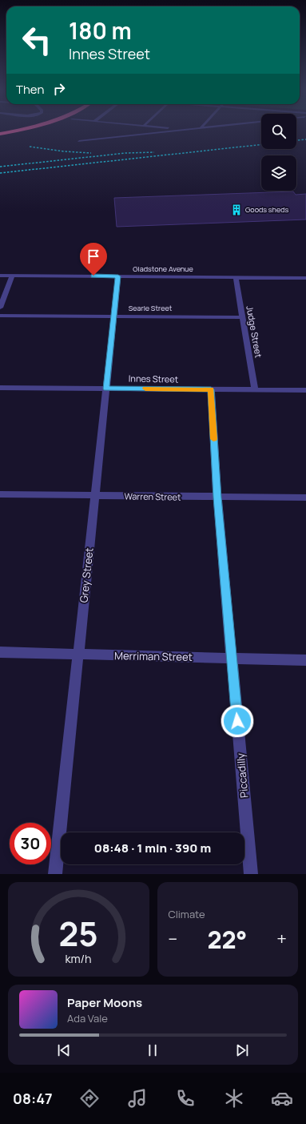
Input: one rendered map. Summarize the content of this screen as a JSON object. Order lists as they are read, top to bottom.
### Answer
{
  "streets": {
    "street": [
      "Gladstone Avenue",
      "Searle Street",
      "Judge Street",
      "Innes Street",
      "Warren Street",
      "Grey Street",
      "Merriman Street",
      "Piccadilly"
    ]
  },
  "crossings": [
    ["Gladstone Avenue", "Judge Street"],
    ["Gladstone Avenue", "Grey Street"],
    ["Searle Street", "Judge Street"],
    ["Searle Street", "Grey Street"],
    ["Judge Street", "Innes Street"],
    ["Innes Street", "Grey Street"],
    ["Innes Street", "Piccadilly"],
    ["Warren Street", "Grey Street"],
    ["Warren Street", "Piccadilly"],
    ["Grey Street", "Merriman Street"],
    ["Merriman Street", "Piccadilly"]
  ],
  "places": {
    "building": ["Goods sheds"]
  },
  "page": {
    "turn": ["180 m", "Innes Street"],
    "then": "Then",
    "limit": "30",
    "trip": "08:48 · 1 min · 390 m",
    "tile": "Climate",
    "heat": ["−", "22°", "+"],
    "song": ["Paper Moons", "Ada Vale"],
    "tabs": "08:47",
    "gauge": ["25", "km/h"]
  }
}
